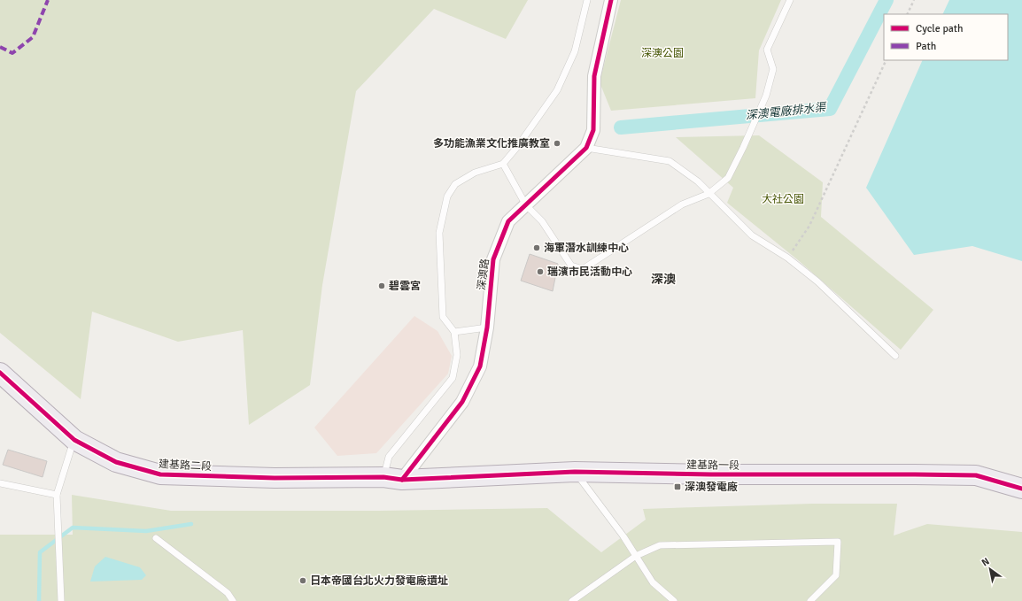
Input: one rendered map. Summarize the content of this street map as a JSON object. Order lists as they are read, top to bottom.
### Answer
{
  "streets": {
    "main road": ["建基路二段", "建基路一段"],
    "street": ["深澳路"]
  },
  "crossings": [
    ["深澳路", "建基路二段"],
    ["深澳路", "建基路一段"],
    ["建基路二段", "建基路一段"]
  ],
  "districts": ["深澳"],
  "water": ["深澳電廠排水渠"],
  "parks": ["深澳公園", "大社公園"],
  "places": {
    "other": [
      "多功能漁業文化推廣教室",
      "海軍潛水訓練中心",
      "瑞濱市民活動中心",
      "碧雲宮",
      "日本帝國台北火力發電廠遺址"
    ],
    "transit": ["深澳發電廠"]
  },
  "legend": ["Cycle path", "Path"],
  "north": "top left"
}
